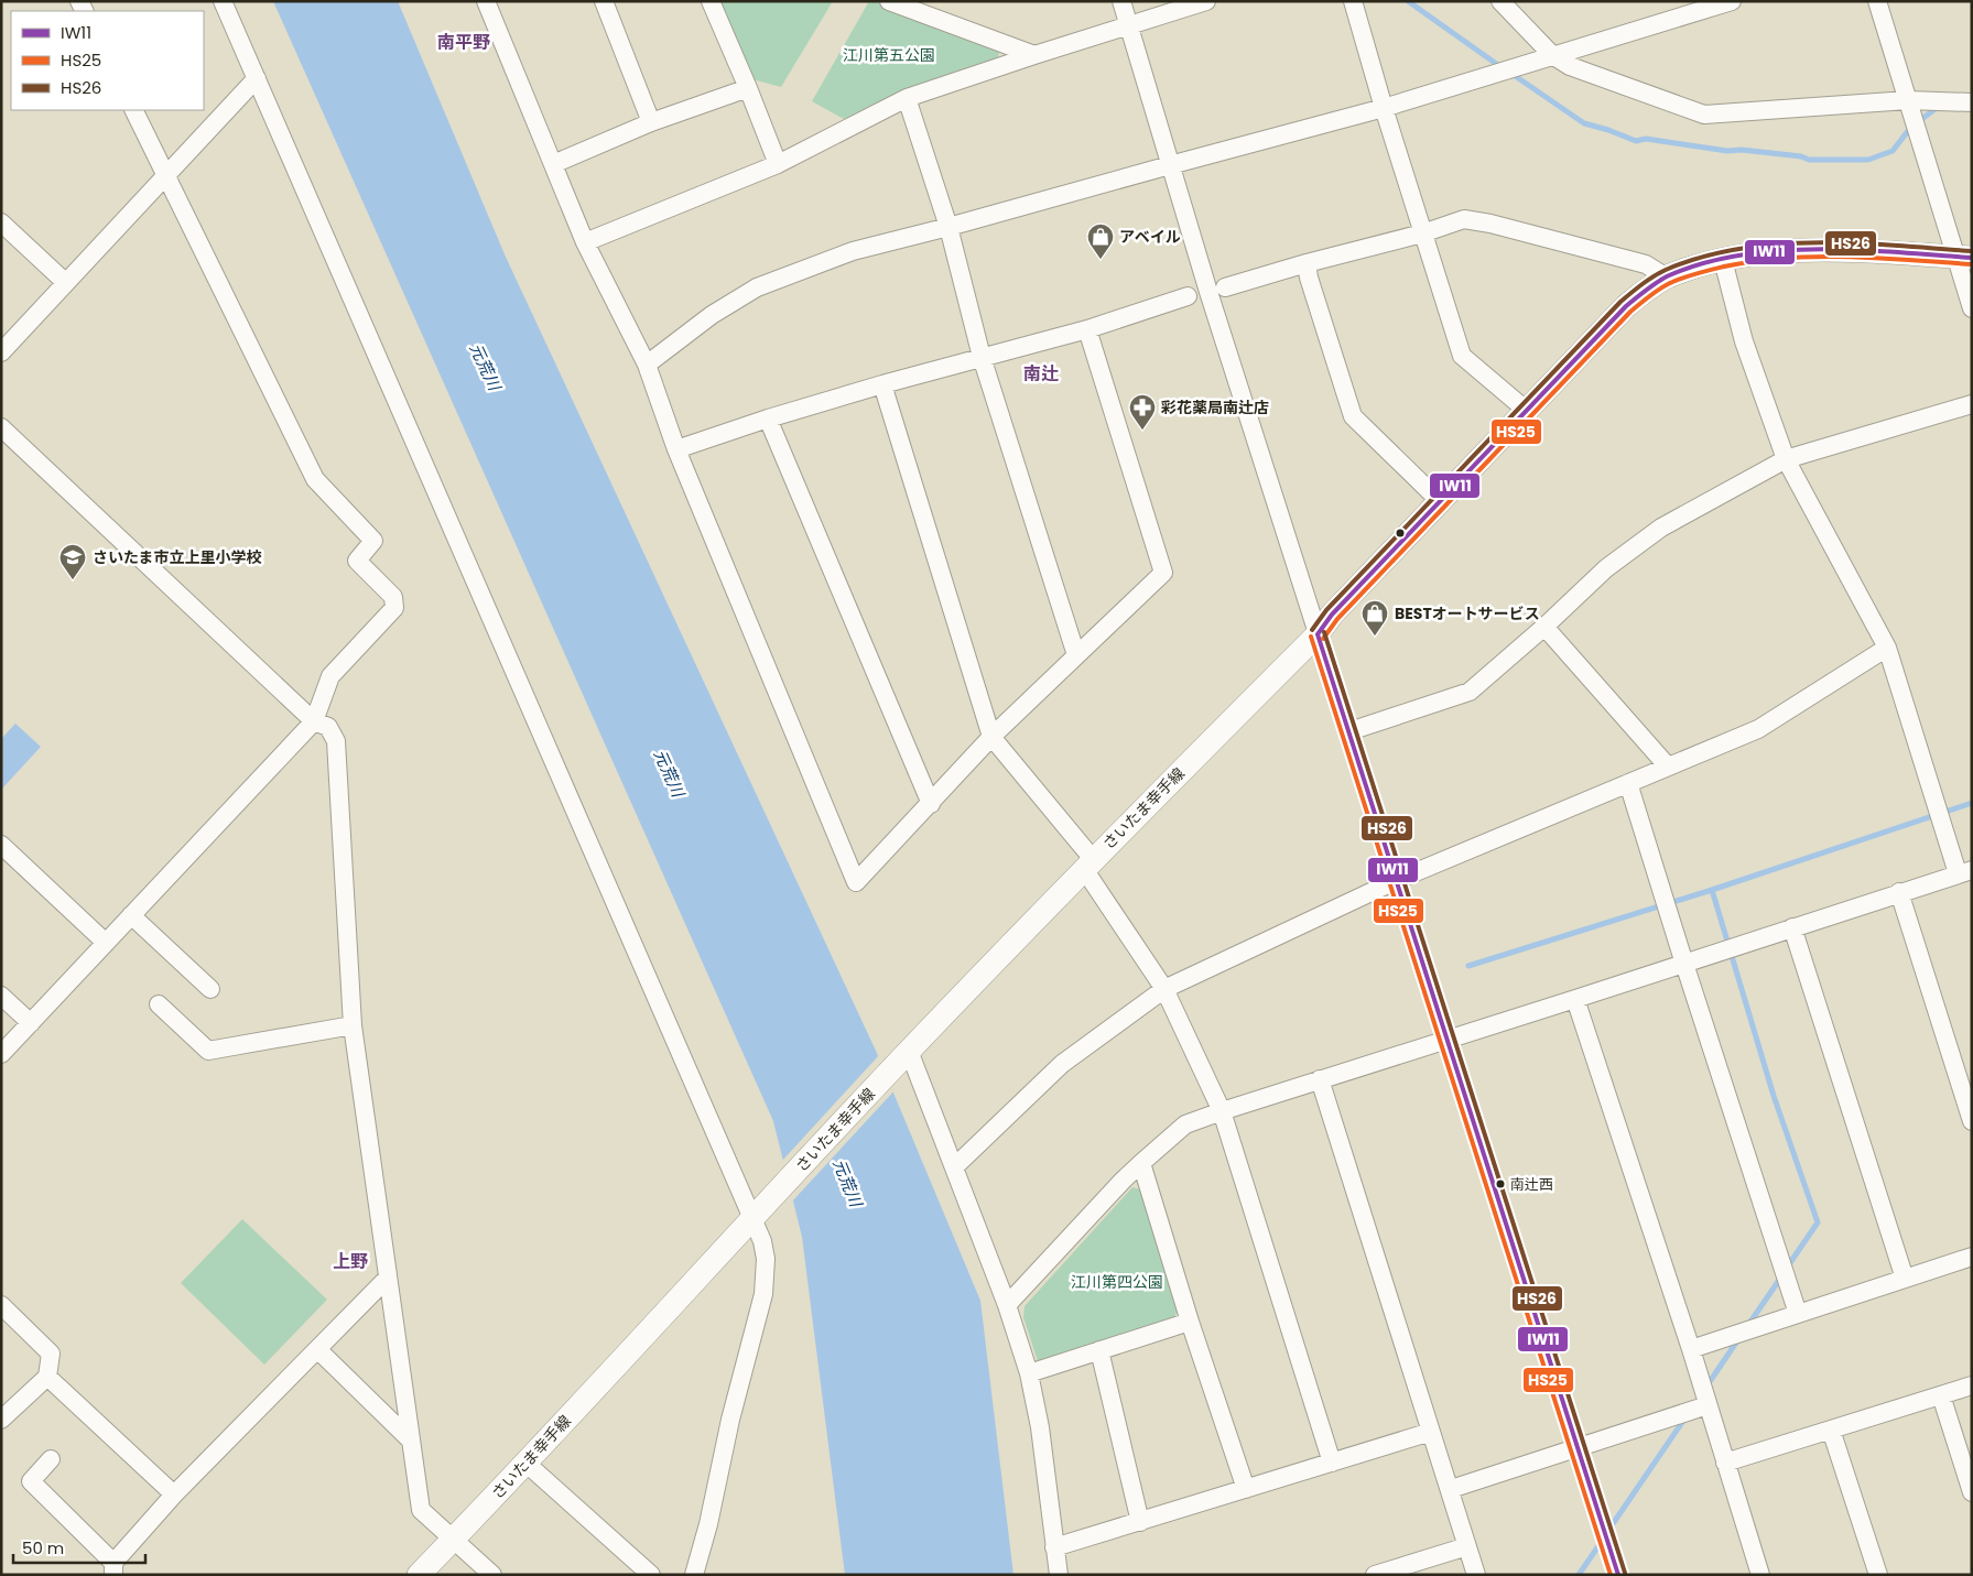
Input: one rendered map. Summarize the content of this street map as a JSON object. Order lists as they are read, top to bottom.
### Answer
{
  "streets": {
    "main road": ["さいたま幸手線"]
  },
  "districts": ["南平野", "南辻", "上野"],
  "water": ["元荒川"],
  "parks": ["江川第五公園", "江川第四公園"],
  "places": {
    "shop": ["アベイル", "BESTオートサービス"],
    "pharmacy": ["彩花薬局南辻店"],
    "school or university": ["さいたま市立上里小学校"],
    "other": ["南辻西"]
  },
  "lines": ["transit line HS26", "transit line IW11", "transit line HS25"],
  "legend": ["IW11", "HS25", "HS26"],
  "scale_bar": "50 m"
}
